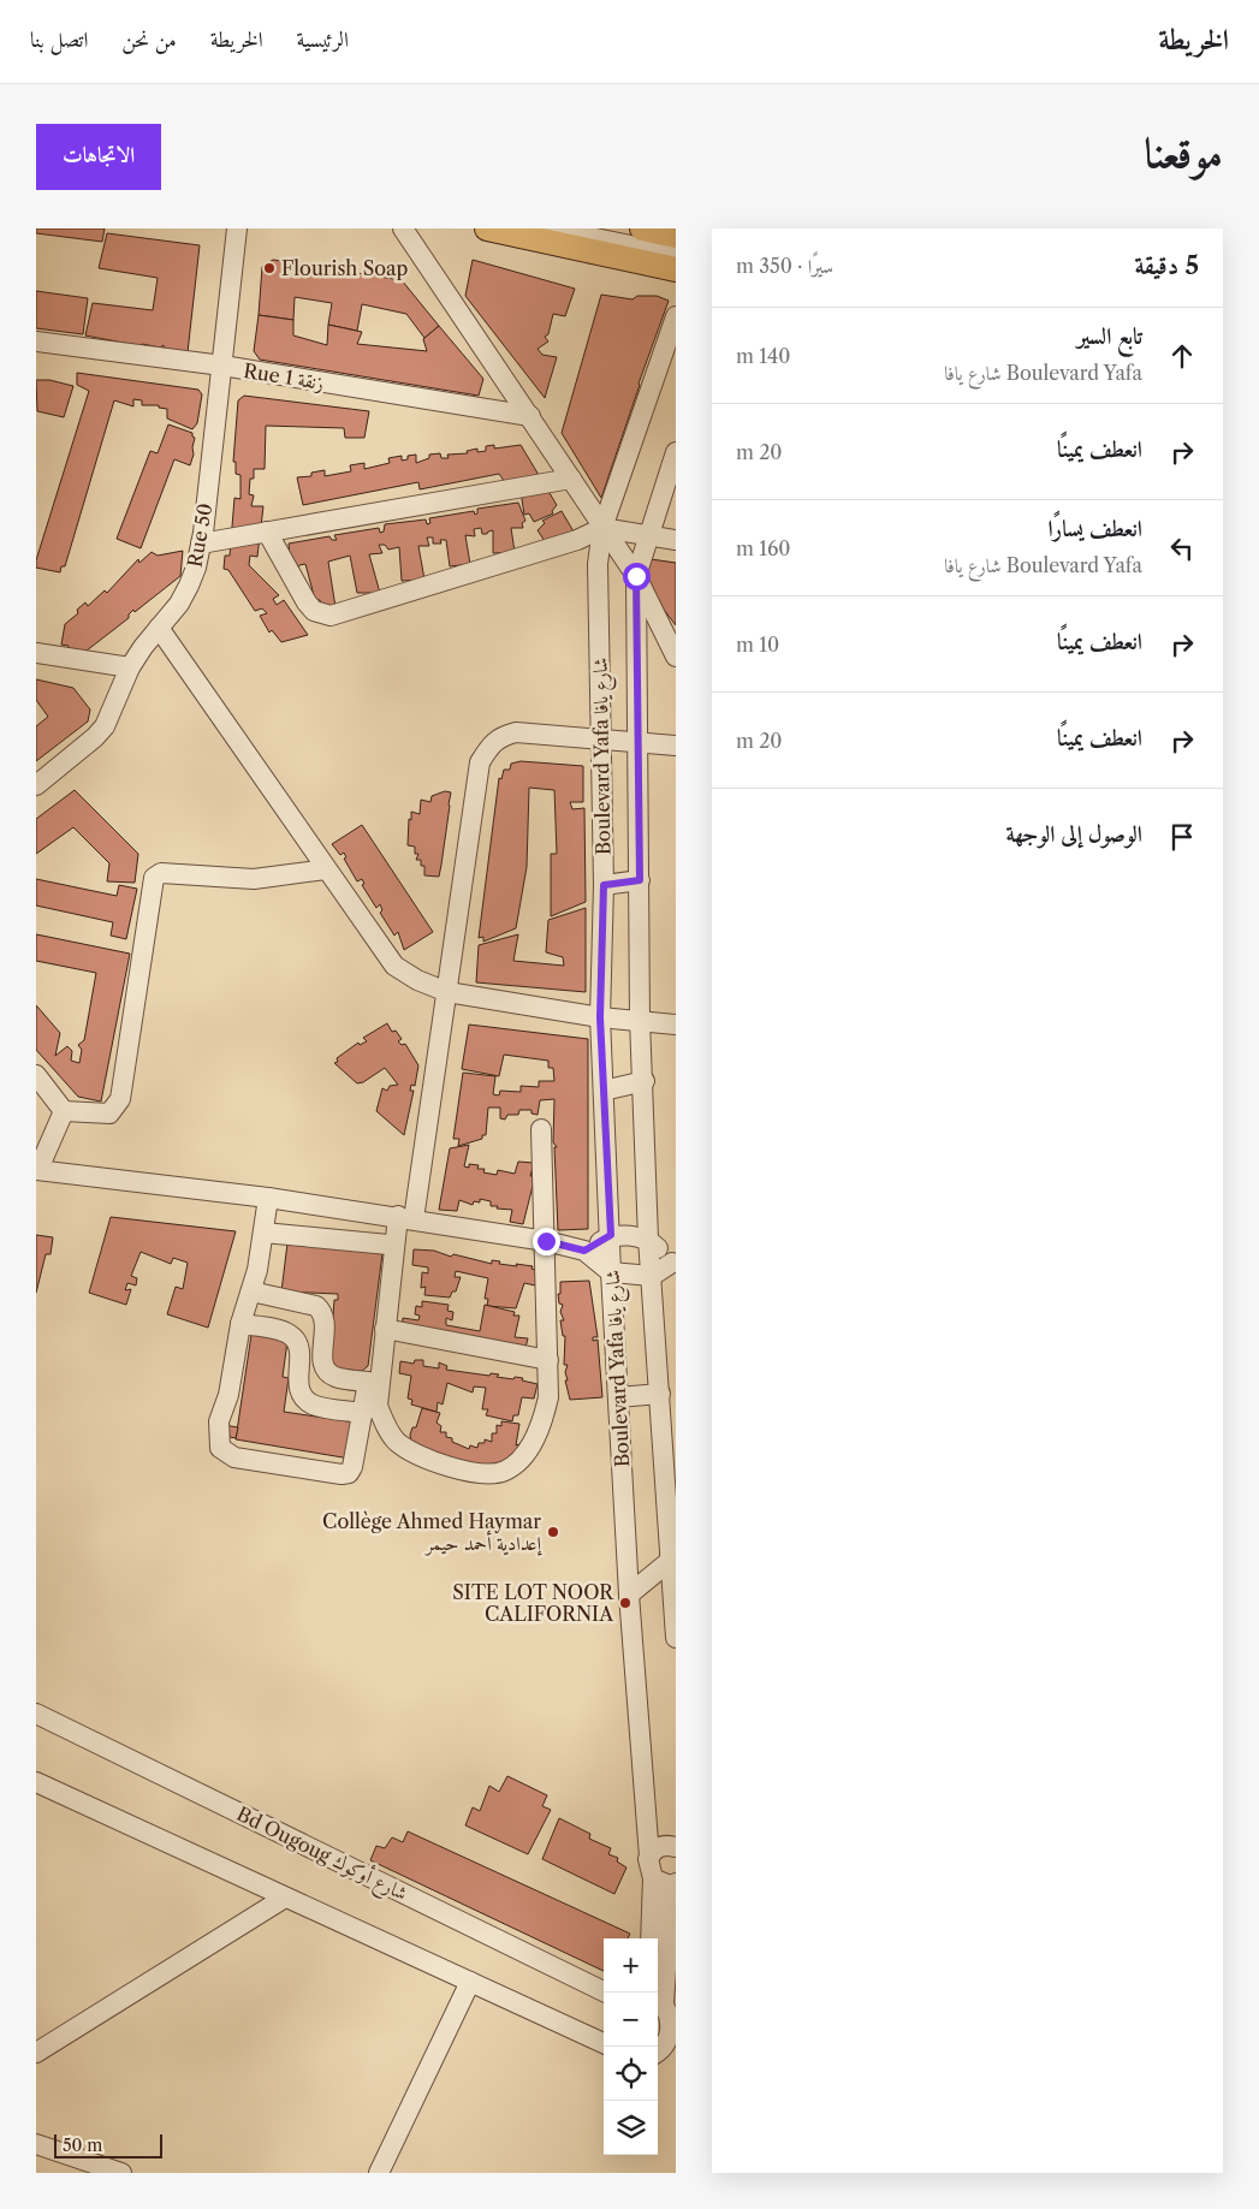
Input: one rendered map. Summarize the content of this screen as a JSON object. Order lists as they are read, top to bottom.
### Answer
{
  "streets": {
    "street": [
      "Rue 1 زنقة",
      "Rue 50",
      "Boulevard Yafa شارع يافا",
      "Bd Ougoug شارع أوكوك"
    ]
  },
  "crossings": [
    ["Rue 1 زنقة", "Rue 50"]
  ],
  "places": ["Flourish Soap", "Collège Ahmed Haymar إعدادية أحمد حيمر", "SITE LOT NOOR CALIFORNIA"],
  "scale_bar": "50 m",
  "page": {
    "header": "الخريطة",
    "nav": [
      "الرئيسية",
      "الخريطة",
      "من نحن",
      "اتصل بنا"
    ],
    "title": "موقعنا",
    "buttons": "الاتجاهات",
    "heading": ["5 دقيقة", "سيرًا · 350 m"],
    "list": [
      ["تابع السير", "Boulevard Yafa شارع يافا", "140 m"],
      ["انعطف يمينًا", "20 m"],
      ["انعطف يسارًا", "Boulevard Yafa شارع يافا", "160 m"],
      ["انعطف يمينًا", "10 m"],
      ["انعطف يمينًا", "20 m"],
      "الوصول إلى الوجهة"
    ],
    "map_buttons": ["+", "−"],
    "scale": "50 m"
  }
}
